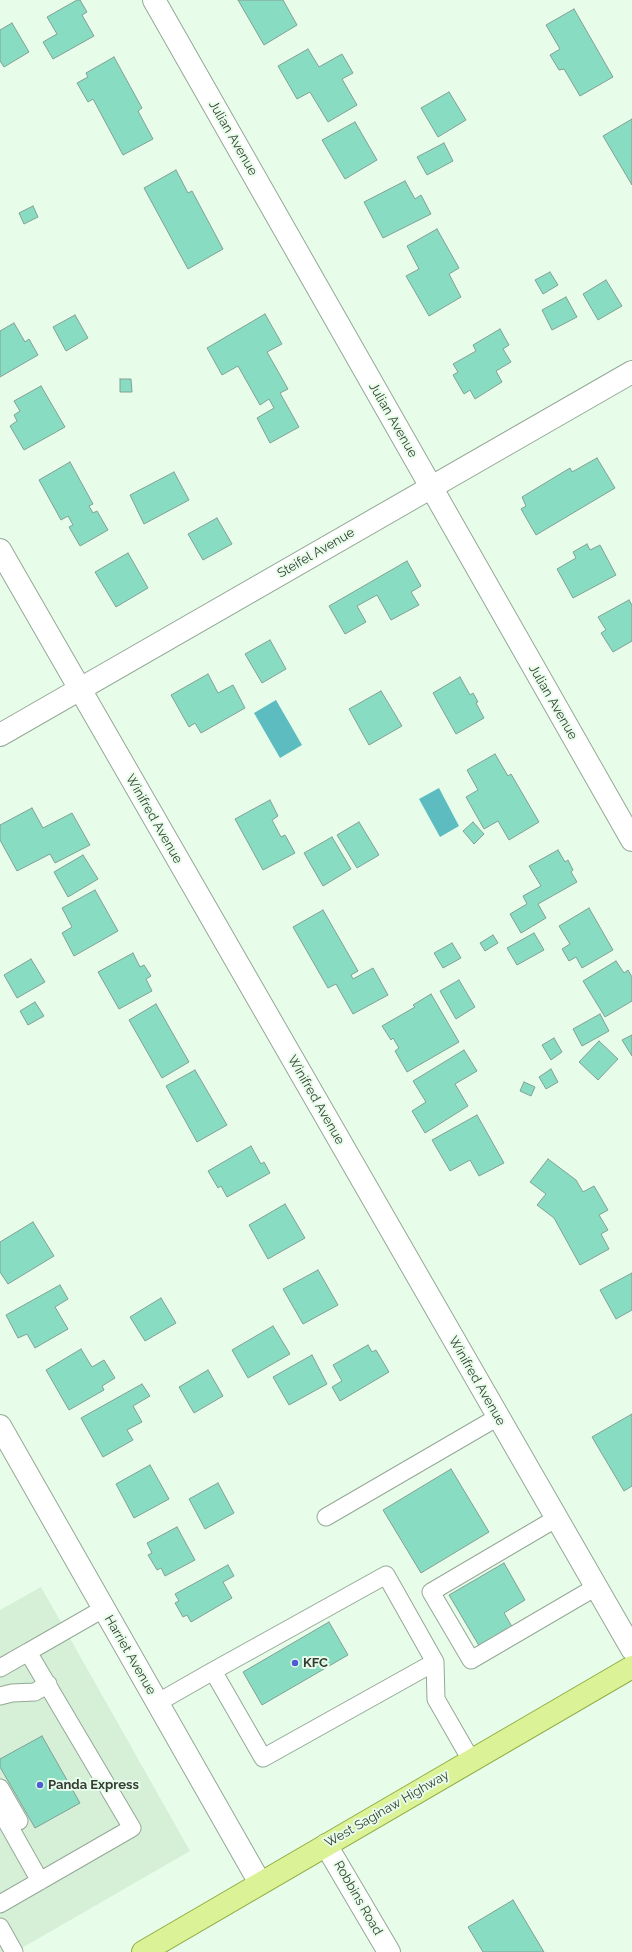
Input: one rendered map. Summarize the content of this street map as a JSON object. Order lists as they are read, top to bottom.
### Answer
{
  "streets": {
    "main road": ["West Saginaw Highway"],
    "street": [
      "Julian Avenue",
      "Steifel Avenue",
      "Winifred Avenue",
      "Harriet Avenue",
      "Robbins Road"
    ]
  },
  "crossings": [
    ["Julian Avenue", "Steifel Avenue"],
    ["Steifel Avenue", "Winifred Avenue"],
    ["Harriet Avenue", "West Saginaw Highway"],
    ["West Saginaw Highway", "Robbins Road"]
  ],
  "places": ["KFC", "Panda Express"]
}
